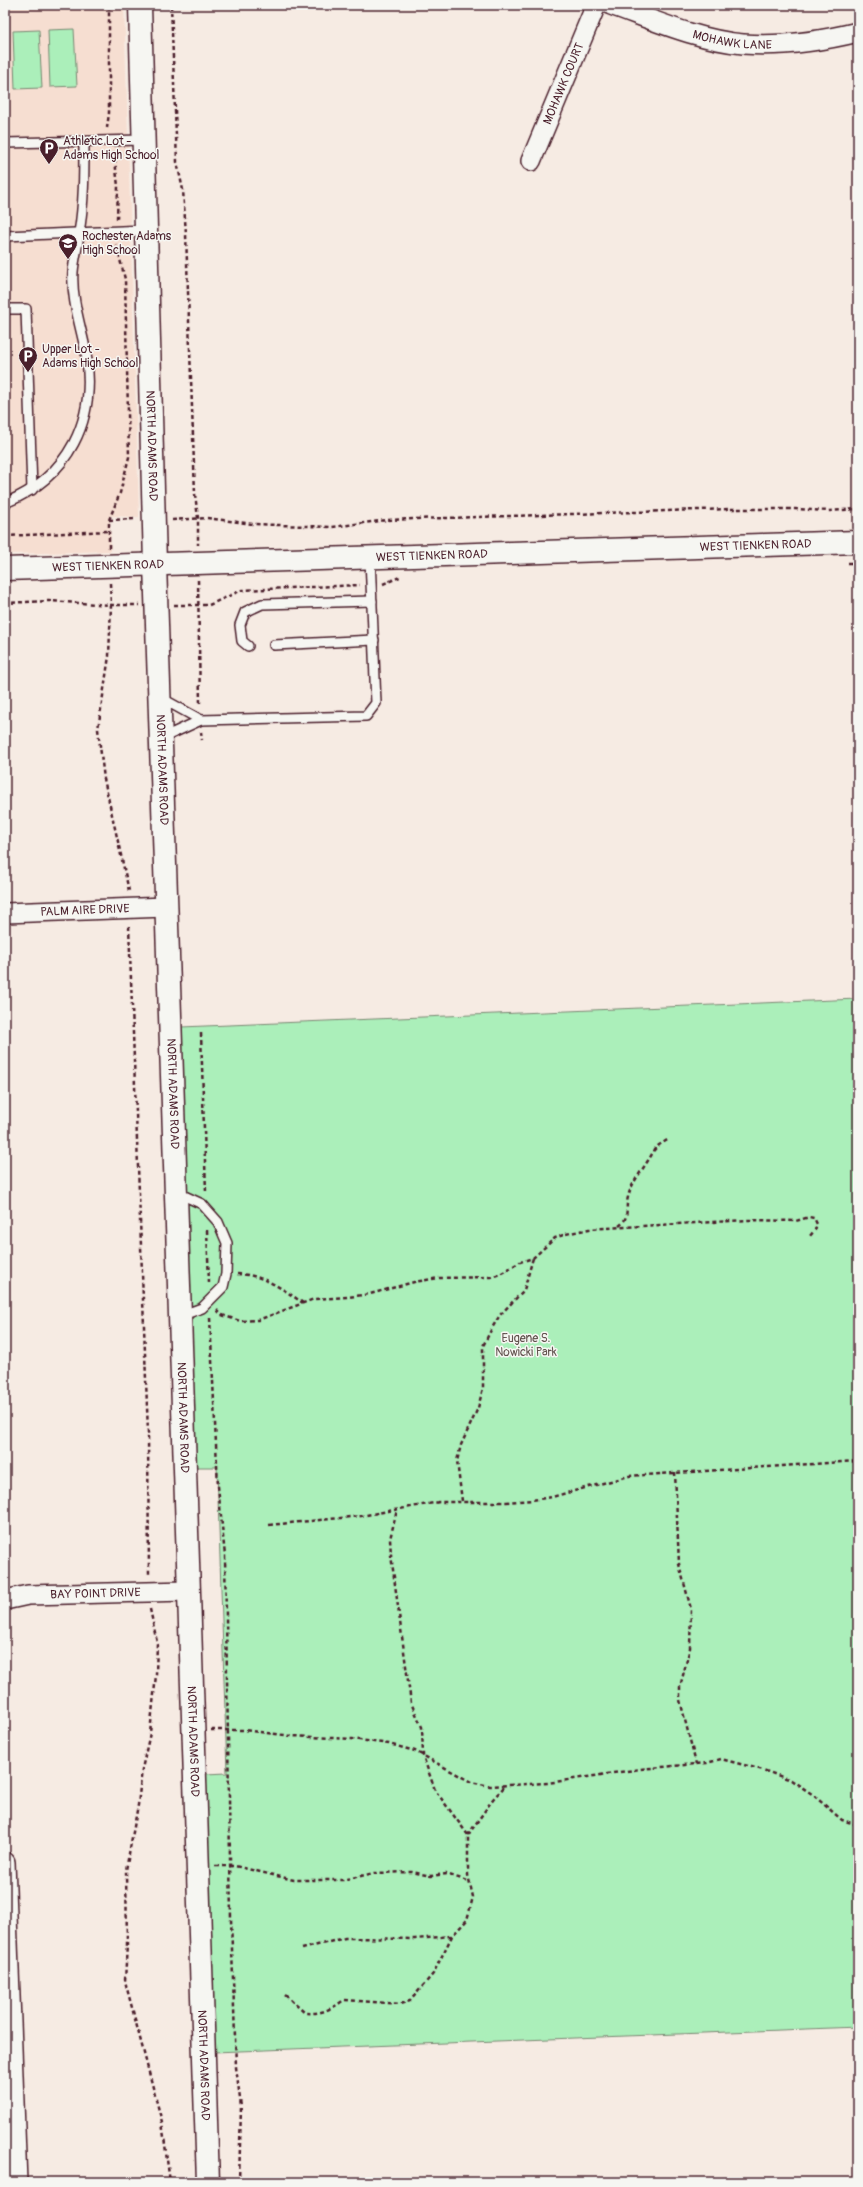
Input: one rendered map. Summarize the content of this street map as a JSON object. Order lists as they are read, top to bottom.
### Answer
{
  "streets": {
    "street": [
      "MOHAWK LANE",
      "MOHAWK COURT",
      "NORTH ADAMS ROAD",
      "WEST TIENKEN ROAD",
      "PALM AIRE DRIVE",
      "BAY POINT DRIVE"
    ]
  },
  "crossings": [
    ["NORTH ADAMS ROAD", "WEST TIENKEN ROAD"],
    ["NORTH ADAMS ROAD", "PALM AIRE DRIVE"],
    ["NORTH ADAMS ROAD", "BAY POINT DRIVE"]
  ],
  "parks": ["Eugene S. Nowicki Park"],
  "places": {
    "parking": ["Athletic Lot - Adams High School", "Upper Lot - Adams High School"],
    "school or university": ["Rochester Adams High School"]
  }
}
